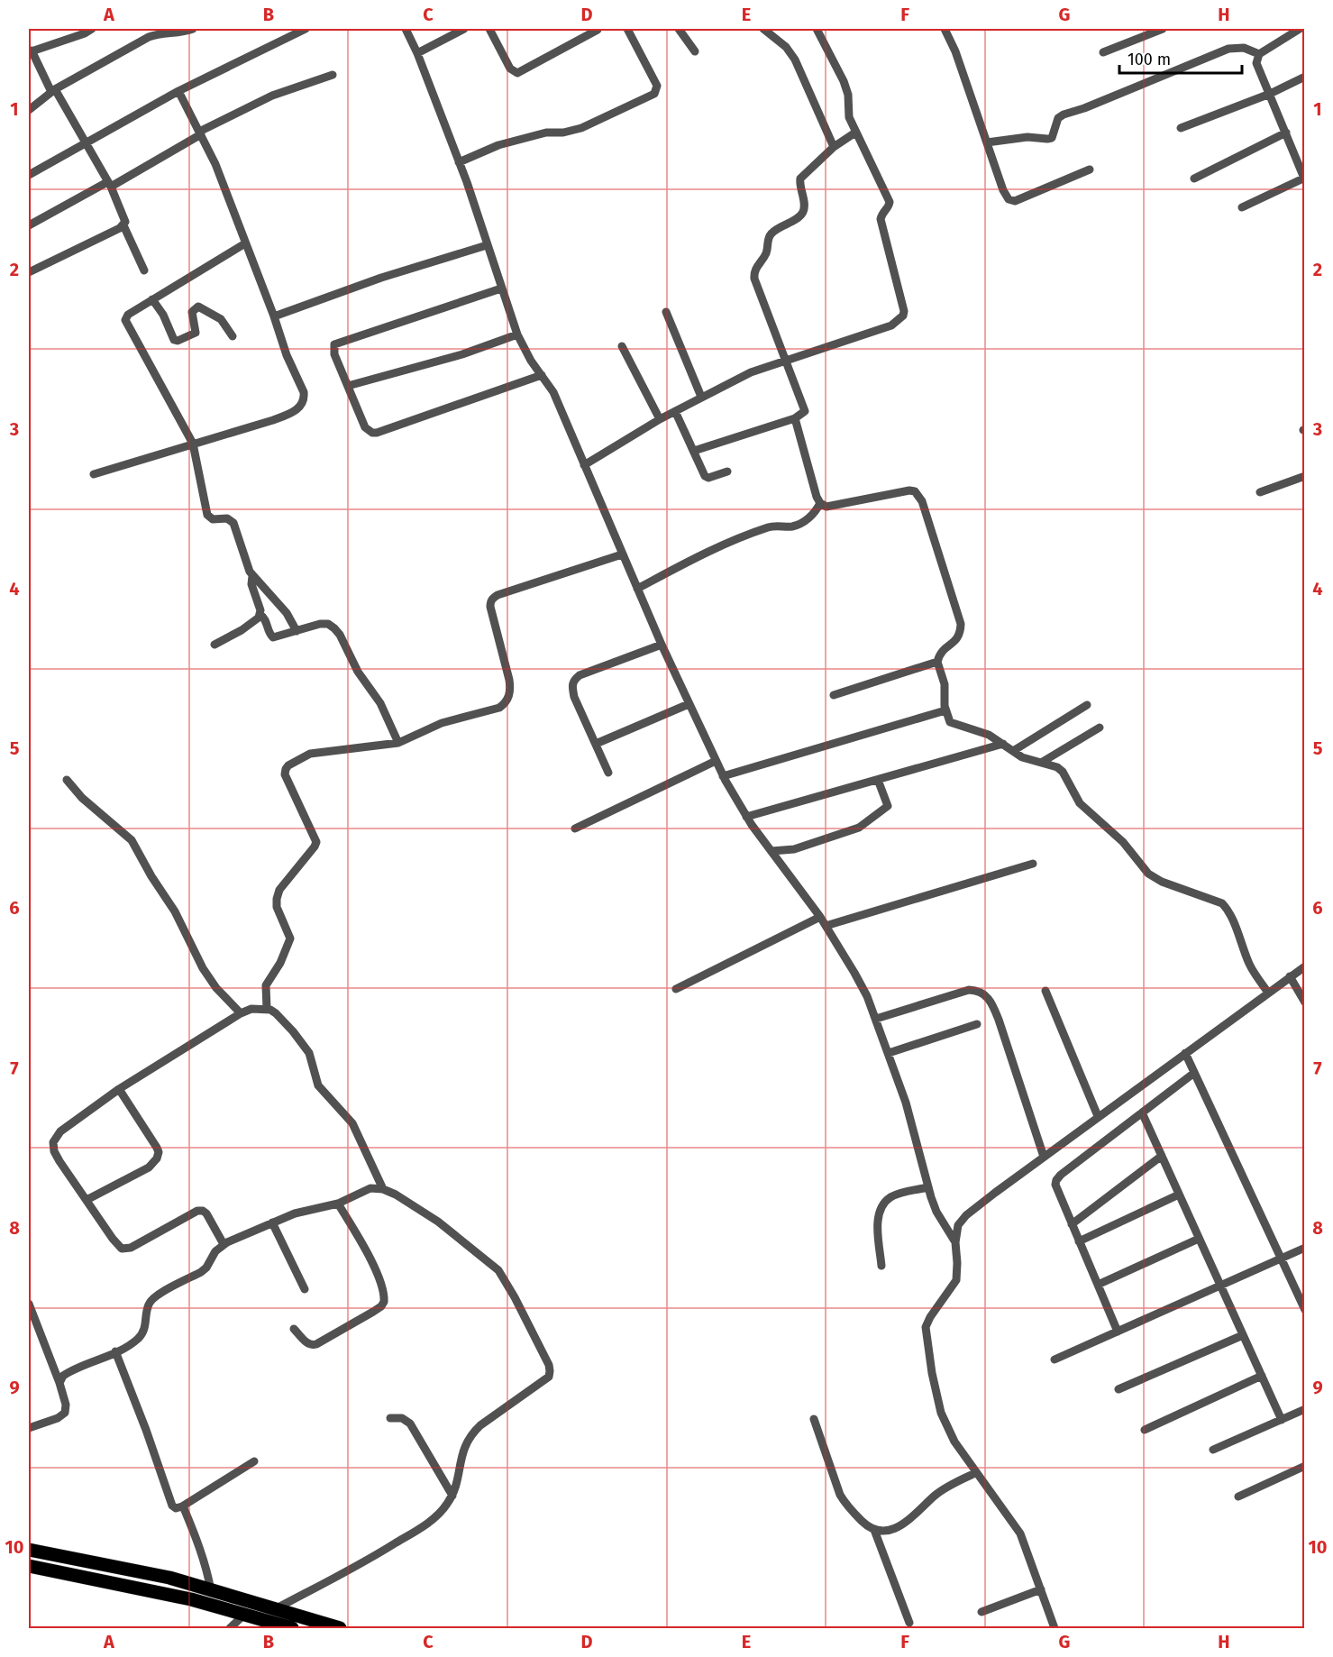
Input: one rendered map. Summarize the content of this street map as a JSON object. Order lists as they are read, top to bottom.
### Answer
{
  "scale_bar": "100 m",
  "grid": {
    "columns": [
      "A",
      "B",
      "C",
      "D",
      "E",
      "F",
      "G",
      "H"
    ],
    "rows": [
      "1",
      "2",
      "3",
      "4",
      "5",
      "6",
      "7",
      "8",
      "9",
      "10"
    ]
  }
}
